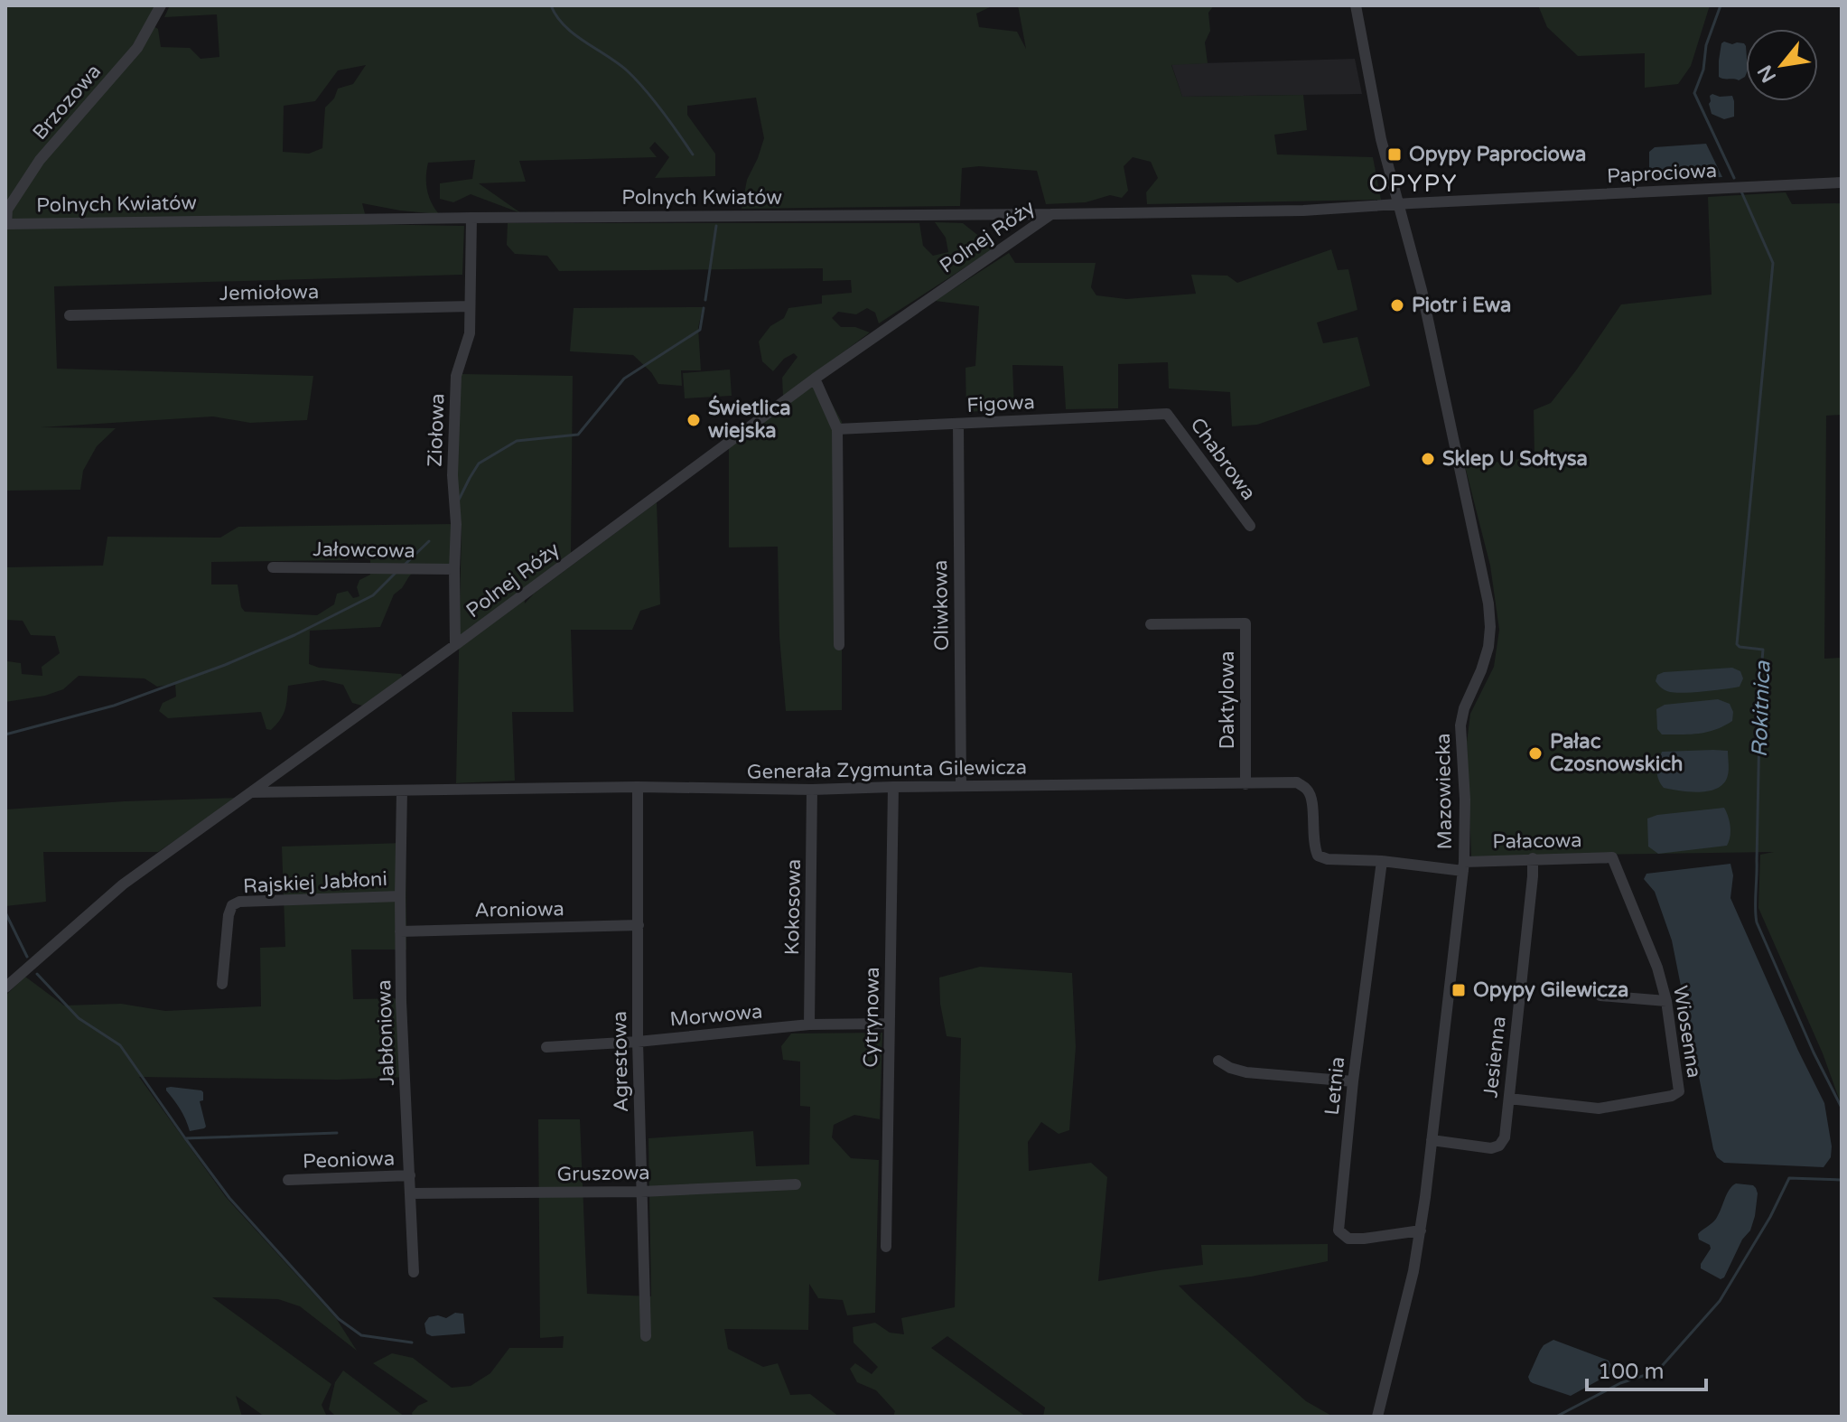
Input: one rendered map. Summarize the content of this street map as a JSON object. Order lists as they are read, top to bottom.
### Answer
{
  "streets": {
    "street": [
      "Brzozowa",
      "Paprociowa",
      "Polnych Kwiatów",
      "Polnej Róży",
      "Jemiołowa",
      "Figowa",
      "Ziołowa",
      "Chabrowa",
      "Jałowcowa",
      "Oliwkowa",
      "Daktylowa",
      "Generała Zygmunta Gilewicza",
      "Mazowiecka",
      "Pałacowa",
      "Rajskiej Jabłoni",
      "Kokosowa",
      "Aroniowa",
      "Morwowa",
      "Cytrynowa",
      "Wiosenna",
      "Jabłoniowa",
      "Jesienna",
      "Agrestowa",
      "Letnia",
      "Peoniowa",
      "Gruszowa"
    ]
  },
  "crossings": [
    ["Brzozowa", "Polnych Kwiatów"],
    ["Paprociowa", "Polnych Kwiatów"],
    ["Paprociowa", "Mazowiecka"],
    ["Polnych Kwiatów", "Polnej Róży"],
    ["Polnych Kwiatów", "Ziołowa"],
    ["Polnych Kwiatów", "Mazowiecka"],
    ["Polnej Róży", "Ziołowa"],
    ["Polnej Róży", "Generała Zygmunta Gilewicza"],
    ["Jemiołowa", "Ziołowa"],
    ["Figowa", "Chabrowa"],
    ["Figowa", "Oliwkowa"],
    ["Ziołowa", "Jałowcowa"],
    ["Oliwkowa", "Generała Zygmunta Gilewicza"],
    ["Daktylowa", "Generała Zygmunta Gilewicza"],
    ["Generała Zygmunta Gilewicza", "Mazowiecka"],
    ["Generała Zygmunta Gilewicza", "Pałacowa"],
    ["Generała Zygmunta Gilewicza", "Kokosowa"],
    ["Generała Zygmunta Gilewicza", "Cytrynowa"],
    ["Generała Zygmunta Gilewicza", "Jabłoniowa"],
    ["Generała Zygmunta Gilewicza", "Agrestowa"],
    ["Generała Zygmunta Gilewicza", "Letnia"],
    ["Mazowiecka", "Pałacowa"],
    ["Mazowiecka", "Jesienna"],
    ["Mazowiecka", "Letnia"],
    ["Pałacowa", "Wiosenna"],
    ["Pałacowa", "Jesienna"],
    ["Rajskiej Jabłoni", "Jabłoniowa"],
    ["Kokosowa", "Morwowa"],
    ["Aroniowa", "Jabłoniowa"],
    ["Aroniowa", "Agrestowa"],
    ["Morwowa", "Cytrynowa"],
    ["Morwowa", "Agrestowa"],
    ["Wiosenna", "Jesienna"],
    ["Jabłoniowa", "Peoniowa"],
    ["Jabłoniowa", "Gruszowa"],
    ["Agrestowa", "Gruszowa"]
  ],
  "districts": ["OPYPY"],
  "water": ["Rokitnica"],
  "places": {
    "transit": ["Opypy Paprociowa", "Opypy Gilewicza"],
    "other": [
      "Piotr i Ewa",
      "Świetlica wiejska",
      "Sklep U Sołtysa",
      "Pałac Czosnowskich"
    ]
  },
  "scale_bar": "100 m",
  "north": "bottom left"
}
